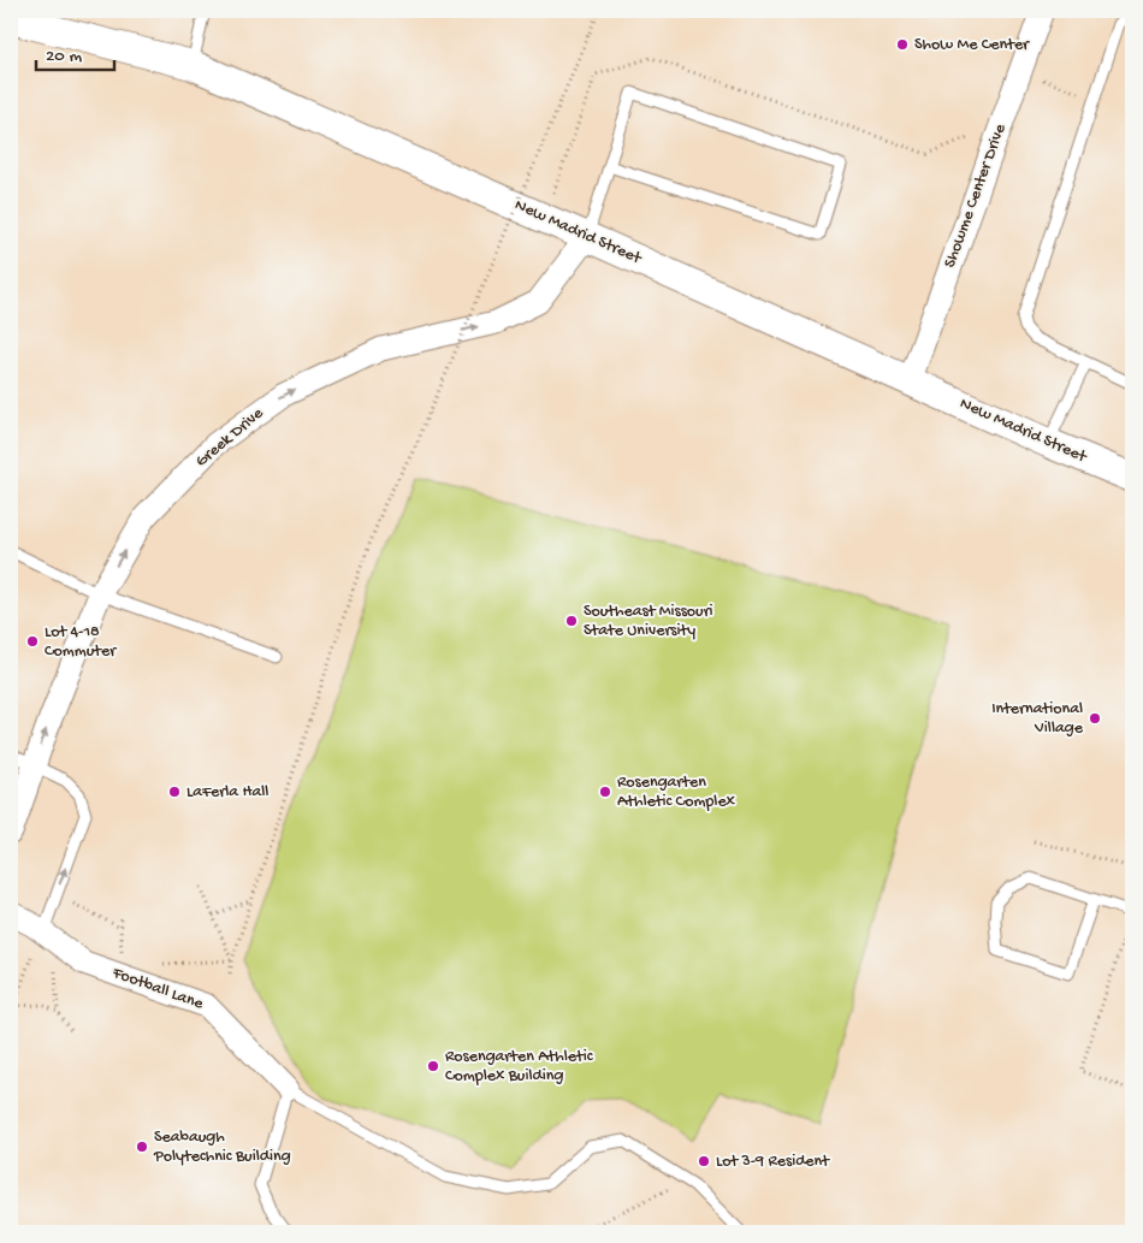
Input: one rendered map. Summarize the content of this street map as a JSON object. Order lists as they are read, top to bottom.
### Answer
{
  "streets": {
    "street": [
      "Showme Center Drive",
      "New Madrid Street",
      "Greek Drive",
      "Football Lane"
    ]
  },
  "crossings": [
    ["Showme Center Drive", "New Madrid Street"],
    ["New Madrid Street", "Greek Drive"]
  ],
  "one_way": ["Greek Drive"],
  "places": [
    "Show Me Center",
    "Southeast Missouri State University",
    "Lot 4-18 Commuter",
    "International Village",
    "LaFerla Hall",
    "Rosengarten Athletic Complex",
    "Rosengarten Athletic Complex Building",
    "Seabaugh Polytechnic Building",
    "Lot 3-9 Resident"
  ],
  "scale_bar": "20 m"
}
